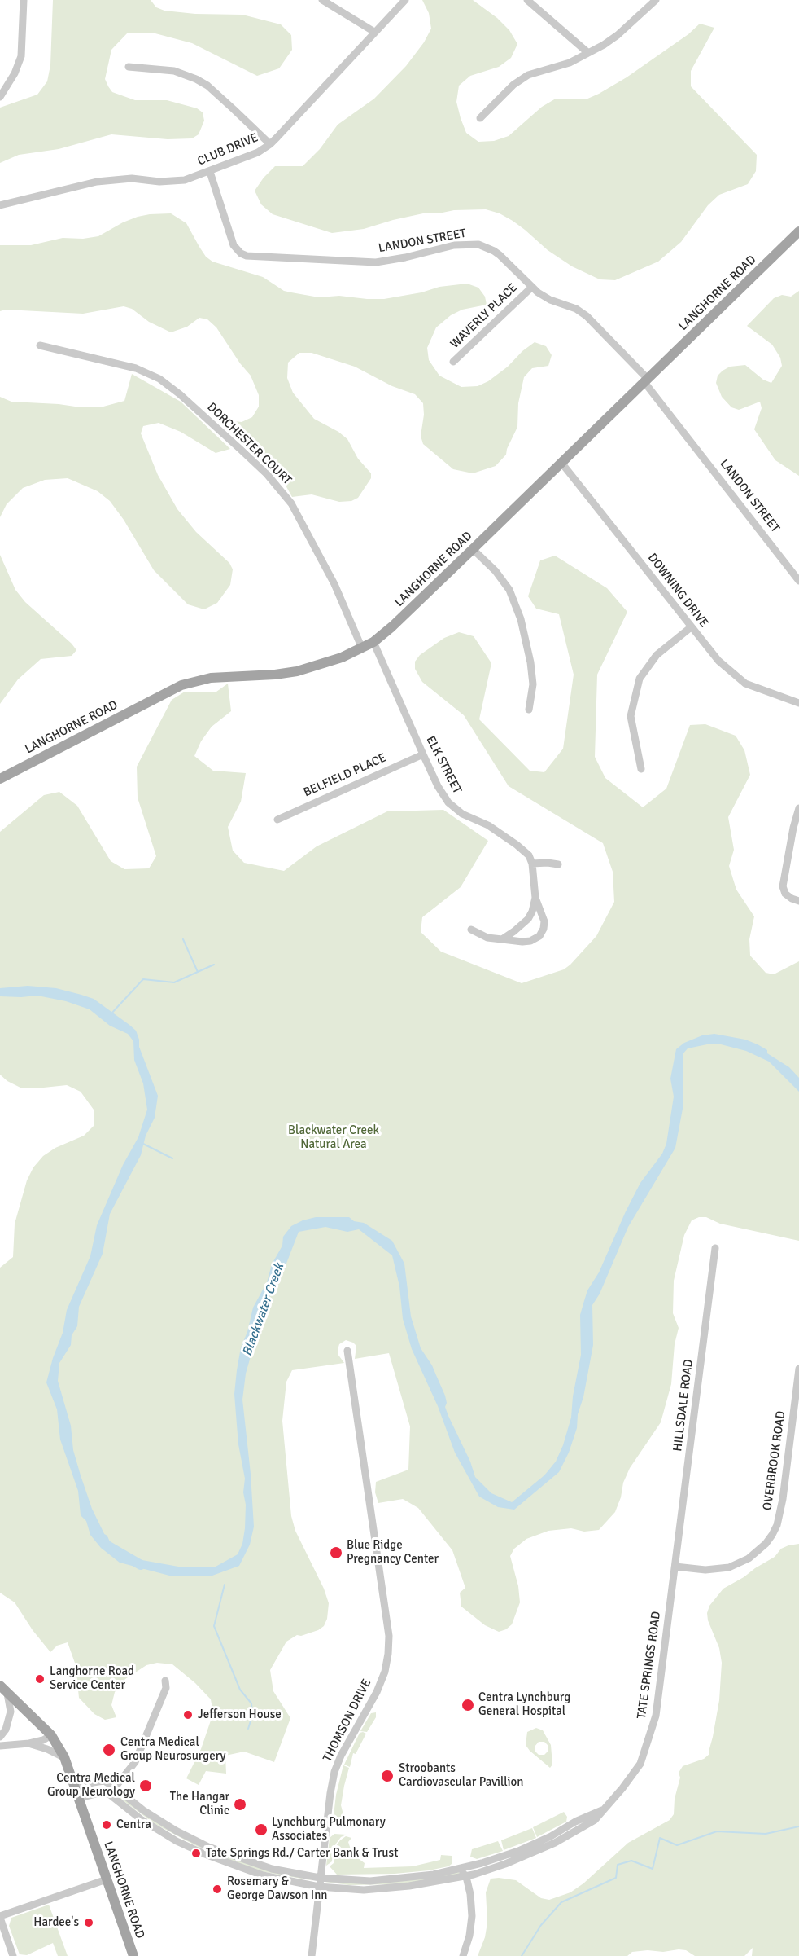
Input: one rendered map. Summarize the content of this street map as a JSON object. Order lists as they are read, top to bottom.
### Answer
{
  "streets": {
    "main road": ["LANGHORNE ROAD"],
    "street": [
      "CLUB DRIVE",
      "LANDON STREET",
      "WAVERLY PLACE",
      "DORCHESTER COURT",
      "DOWNING DRIVE",
      "ELK STREET",
      "BELFIELD PLACE",
      "HILLSDALE ROAD",
      "OVERBROOK ROAD",
      "TATE SPRINGS ROAD",
      "THOMSON DRIVE"
    ]
  },
  "crossings": [
    ["CLUB DRIVE", "LANDON STREET"],
    ["LANDON STREET", "LANGHORNE ROAD"],
    ["LANDON STREET", "WAVERLY PLACE"],
    ["LANGHORNE ROAD", "DORCHESTER COURT"],
    ["LANGHORNE ROAD", "DOWNING DRIVE"],
    ["LANGHORNE ROAD", "ELK STREET"],
    ["LANGHORNE ROAD", "TATE SPRINGS ROAD"],
    ["ELK STREET", "BELFIELD PLACE"],
    ["HILLSDALE ROAD", "OVERBROOK ROAD"],
    ["HILLSDALE ROAD", "TATE SPRINGS ROAD"],
    ["OVERBROOK ROAD", "TATE SPRINGS ROAD"],
    ["TATE SPRINGS ROAD", "THOMSON DRIVE"]
  ],
  "water": ["Blackwater Creek"],
  "parks": ["Blackwater Creek Natural Area"],
  "places": [
    "Blue Ridge Pregnancy Center",
    "Langhorne Road Service Center",
    "Centra Lynchburg General Hospital",
    "Jefferson House",
    "Centra Medical Group Neurosurgery",
    "Stroobants Cardiovascular Pavillion",
    "Centra Medical Group Neurology",
    "The Hangar Clinic",
    "Centra",
    "Lynchburg Pulmonary Associates",
    "Tate Springs Rd./ Carter Bank & Trust",
    "Rosemary & George Dawson Inn",
    "Hardee's"
  ]
}
